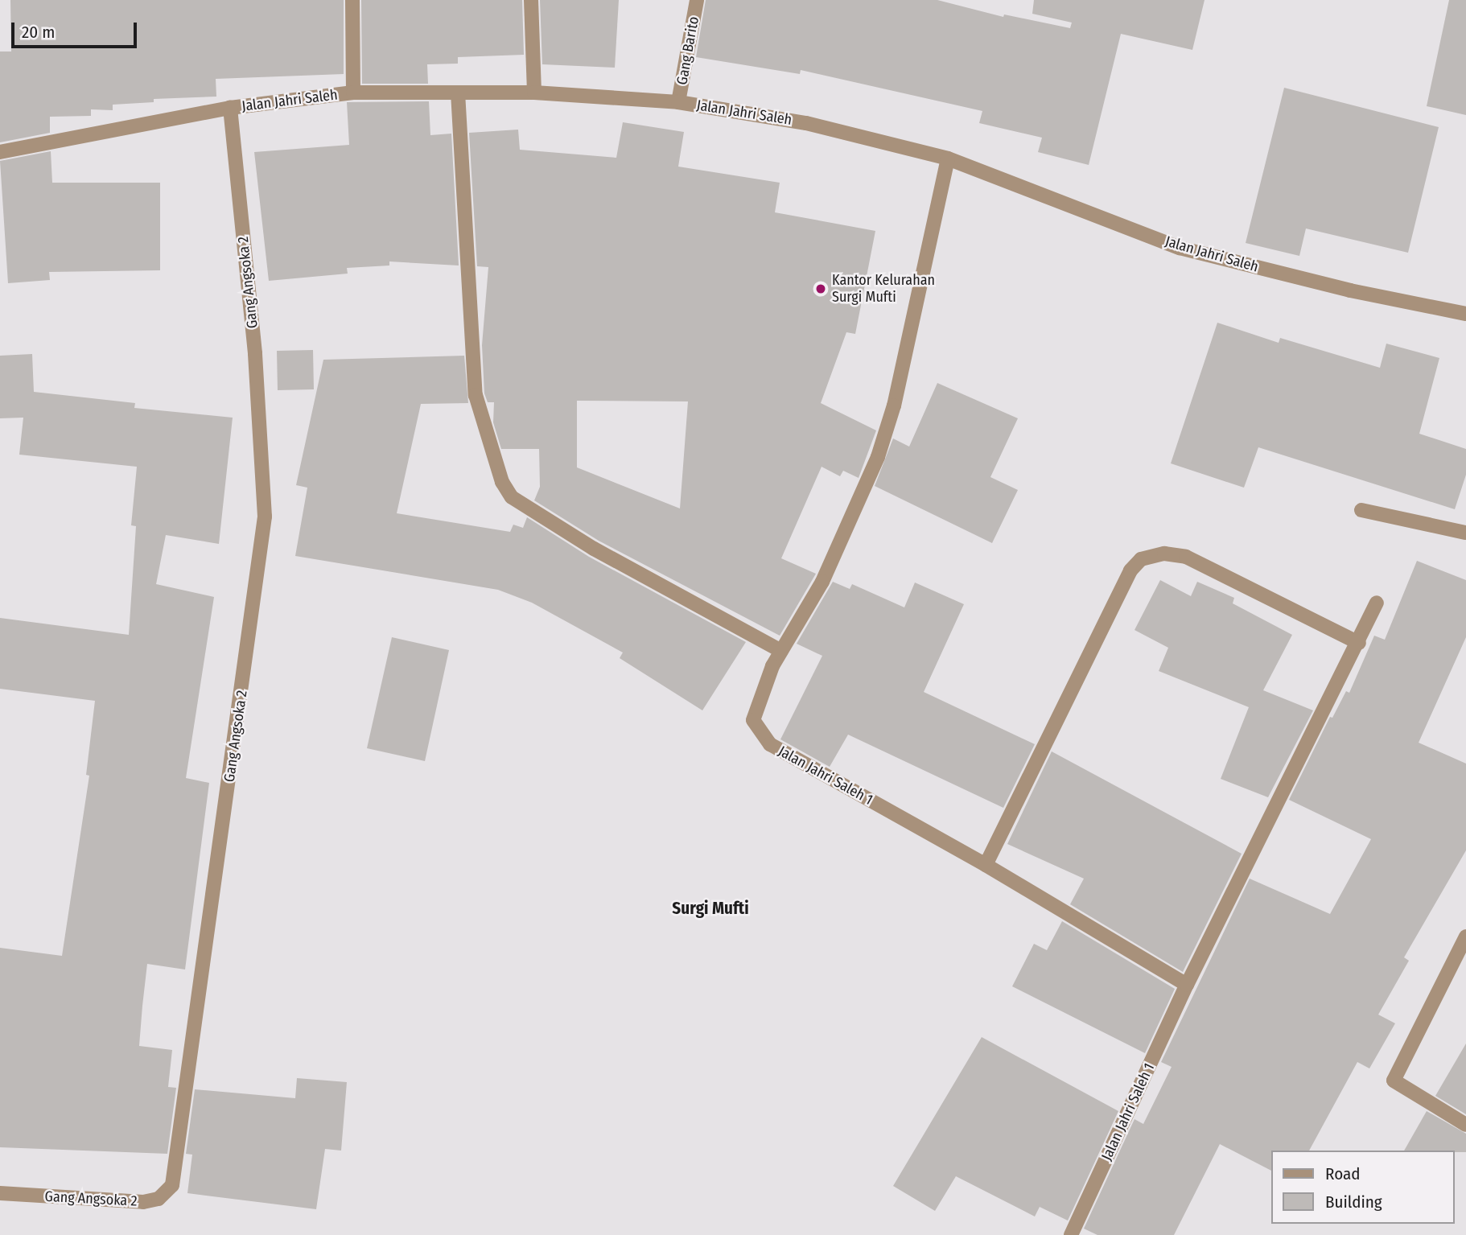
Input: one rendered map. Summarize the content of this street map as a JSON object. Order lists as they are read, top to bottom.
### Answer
{
  "streets": {
    "street": [
      "Gang Barito",
      "Jalan Jahri Saleh",
      "Gang Angsoka 2",
      "Jalan Jahri Saleh 1"
    ]
  },
  "crossings": [
    ["Gang Barito", "Jalan Jahri Saleh"],
    ["Jalan Jahri Saleh", "Gang Angsoka 2"],
    ["Jalan Jahri Saleh", "Jalan Jahri Saleh 1"]
  ],
  "districts": ["Surgi Mufti"],
  "places": ["Kantor Kelurahan Surgi Mufti"],
  "legend": ["Road", "Building"],
  "scale_bar": "20 m"
}
